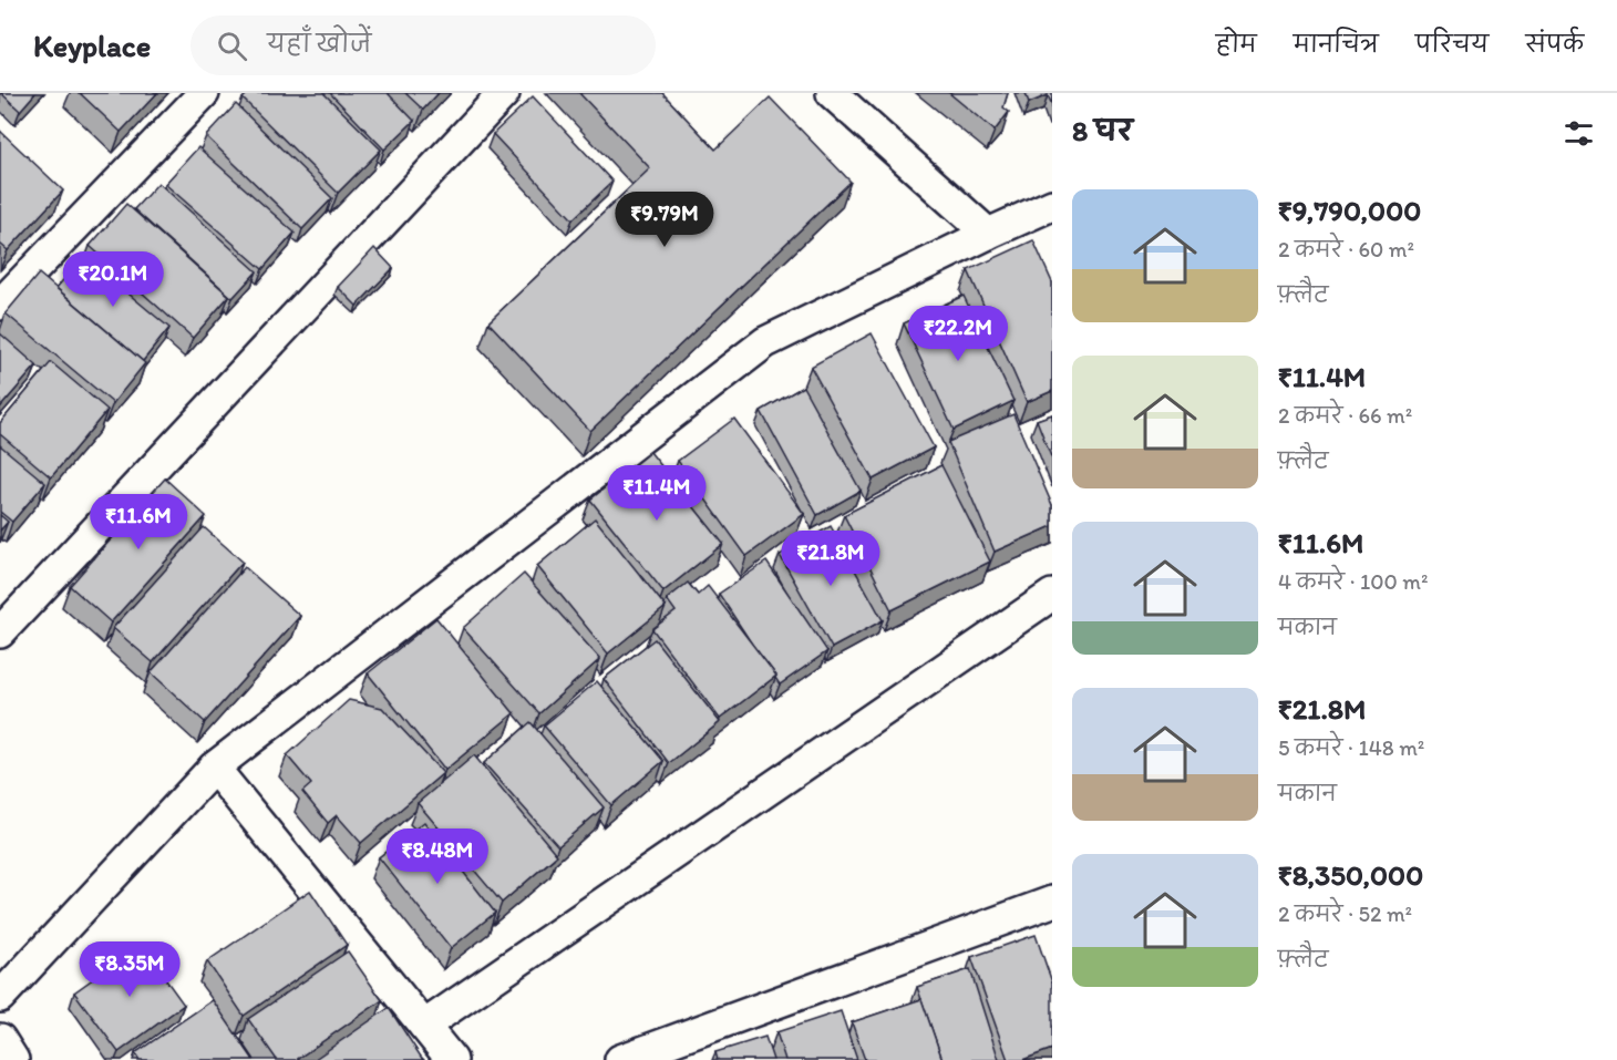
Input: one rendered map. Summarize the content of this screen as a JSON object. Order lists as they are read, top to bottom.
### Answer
{
  "page": {
    "header": "Keyplace",
    "search": "यहाँ खोजें",
    "nav": [
      "होम",
      "मानचित्र",
      "परिचय",
      "संपर्क"
    ],
    "heading": "8 घर",
    "list": [
      {
        "name": "₹9,790,000",
        "note": "2 कमरे · 60 m² · फ़्लैट"
      },
      {
        "name": "₹11.4M",
        "note": "2 कमरे · 66 m² · फ़्लैट"
      },
      {
        "name": "₹11.6M",
        "note": "4 कमरे · 100 m² · मकान"
      },
      {
        "name": "₹21.8M",
        "note": "5 कमरे · 148 m² · मकान"
      },
      {
        "name": "₹8,350,000",
        "note": "2 कमरे · 52 m² · फ़्लैट"
      }
    ],
    "price": [
      "₹9.79M",
      "₹20.1M",
      "₹22.2M",
      "₹11.4M",
      "₹11.6M",
      "₹21.8M",
      "₹8.48M",
      "₹8.35M"
    ]
  }
}
